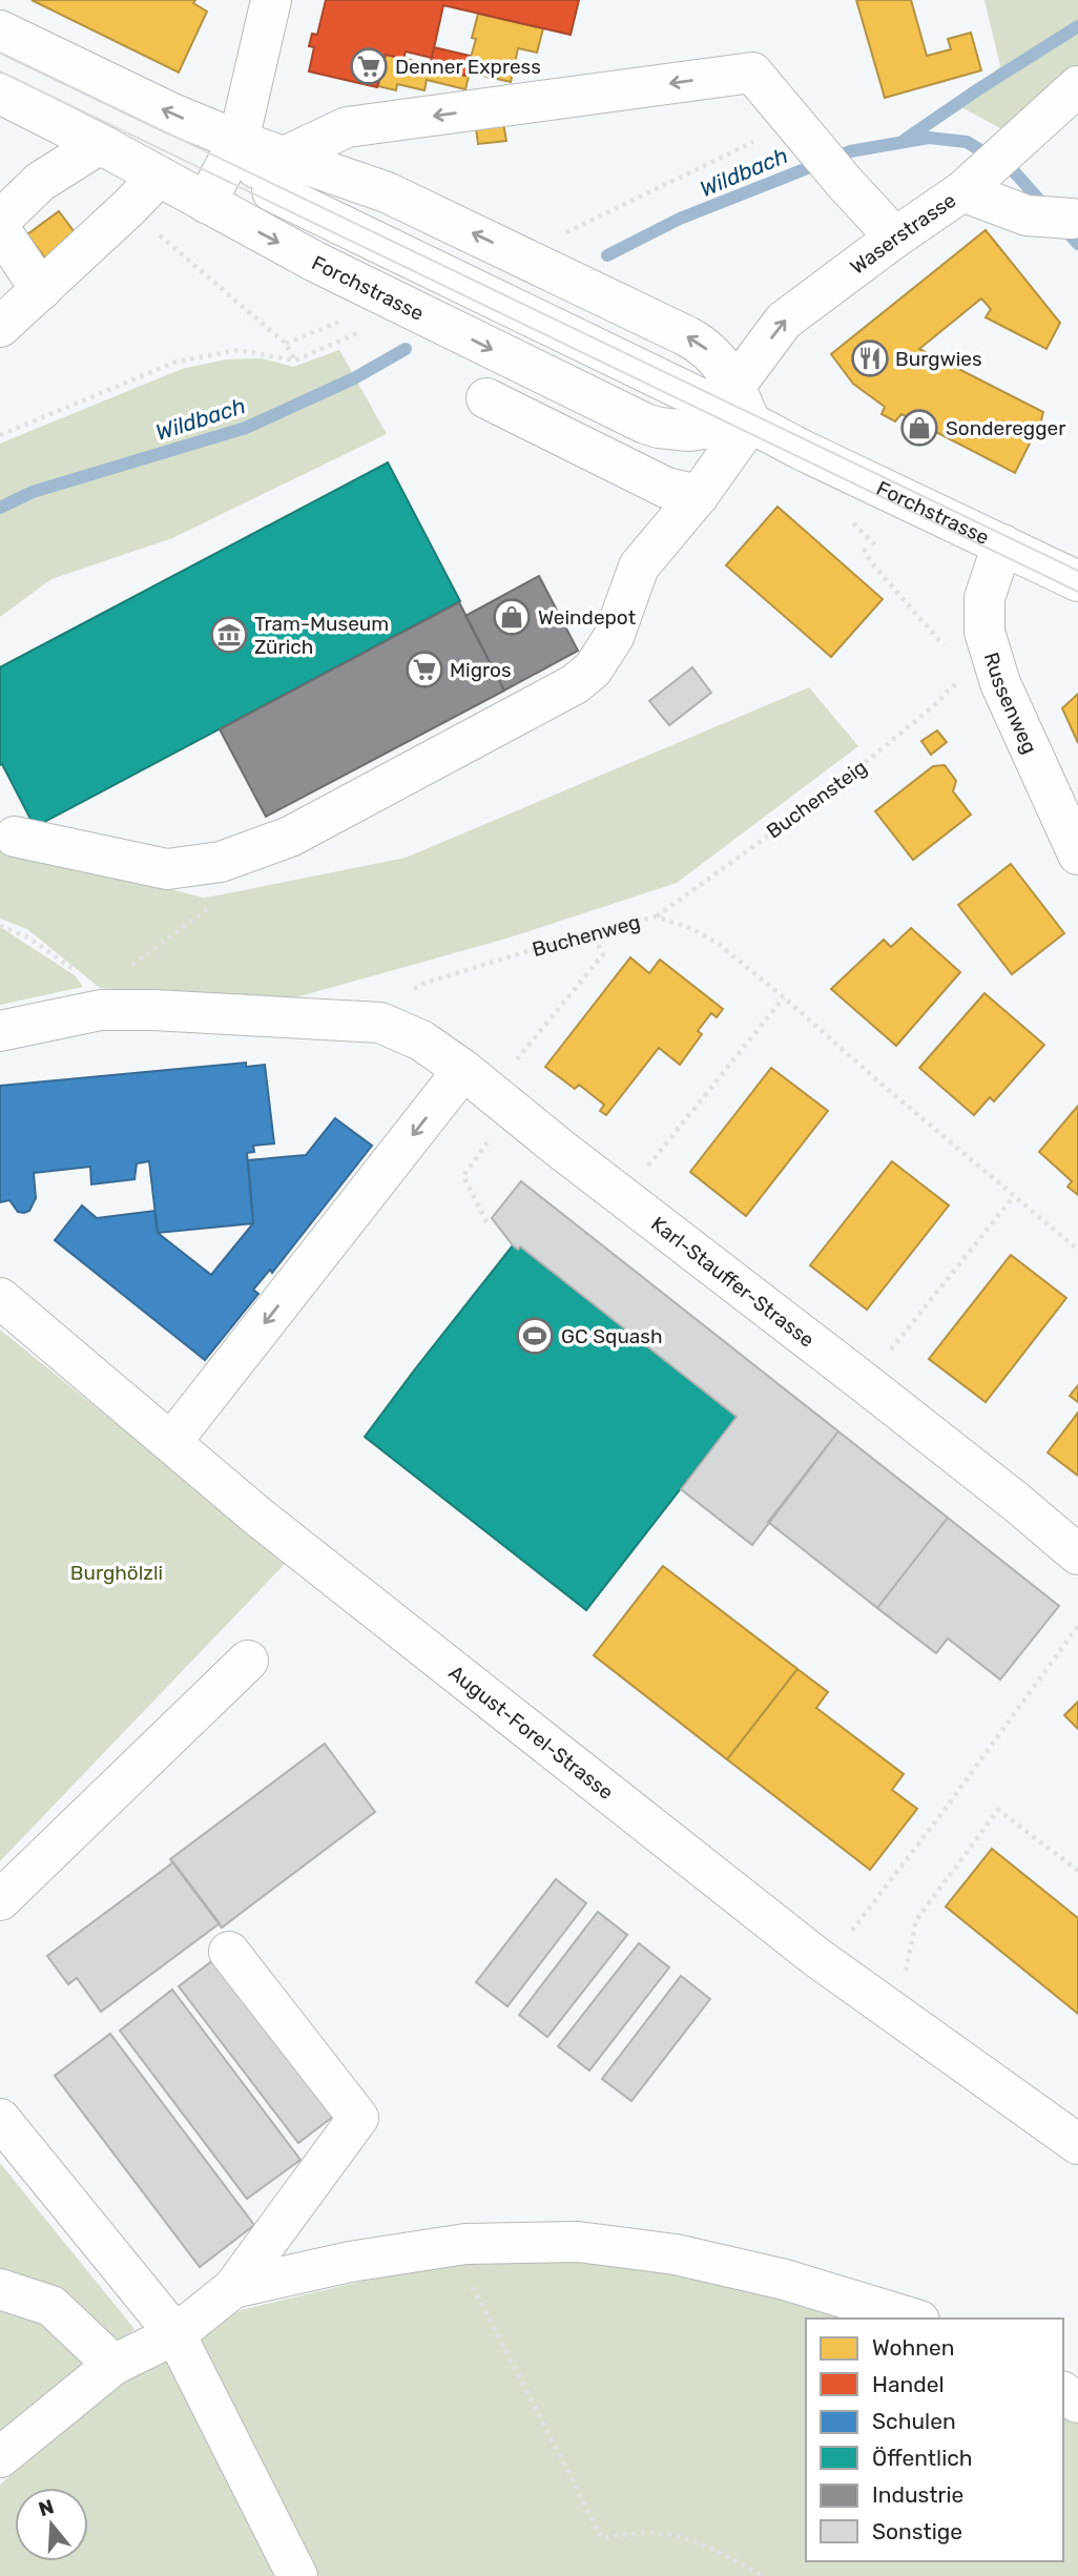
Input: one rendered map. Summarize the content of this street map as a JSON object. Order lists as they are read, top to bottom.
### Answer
{
  "streets": {
    "street": [
      "Waserstrasse",
      "Forchstrasse",
      "Russenweg",
      "Karl-Stauffer-Strasse",
      "August-Forel-Strasse"
    ],
    "path": ["Buchensteig", "Buchenweg"]
  },
  "crossings": [
    ["Waserstrasse", "Forchstrasse"],
    ["Forchstrasse", "Russenweg"],
    ["Buchensteig", "Buchenweg"],
    ["Buchenweg", "Karl-Stauffer-Strasse"]
  ],
  "water": ["Wildbach"],
  "parks": ["Burghölzli"],
  "places": {
    "supermarket": ["Denner Express", "Migros"],
    "restaurant": ["Burgwies"],
    "shop": ["Sonderegger", "Weindepot"],
    "museum": ["Tram-Museum Zürich"],
    "sports": ["GC Squash"]
  },
  "legend": [
    "Wohnen",
    "Handel",
    "Schulen",
    "Öffentlich",
    "Industrie",
    "Sonstige"
  ],
  "north": "top"
}
